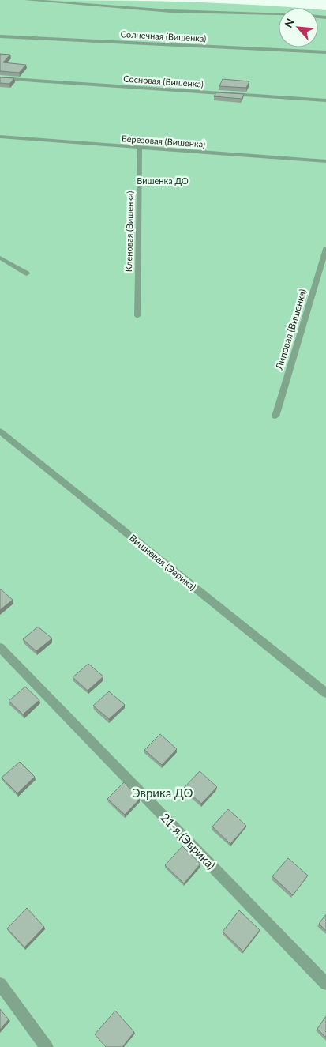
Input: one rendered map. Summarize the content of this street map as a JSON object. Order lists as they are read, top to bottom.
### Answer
{
  "streets": {
    "lane": [
      "Солнечная (Вишенка)",
      "Сосновая (Вишенка)",
      "Березовая (Вишенка)",
      "Кленовая (Вишенка)",
      "Липовая (Вишенка)",
      "Вишневая (Эврика)",
      "21-я (Эврика)"
    ]
  },
  "crossings": [
    ["Березовая (Вишенка)", "Кленовая (Вишенка)"]
  ],
  "parks": ["Вишенка ДО", "Эврика ДО"],
  "north": "top left"
}
